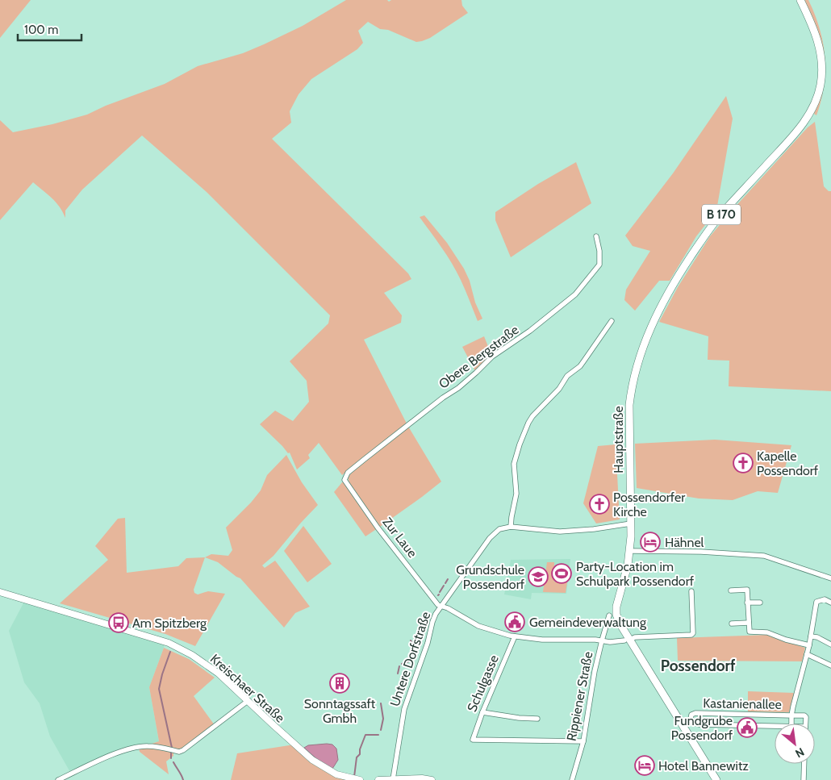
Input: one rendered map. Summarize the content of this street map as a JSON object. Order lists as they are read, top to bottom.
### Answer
{
  "streets": {
    "main road": ["B 170", "Hauptstraße", "Kreischaer Straße"],
    "street": [
      "Obere Bergstraße",
      "Zur Laue",
      "Untere Dorfstraße",
      "Schulgasse",
      "Rippiener Straße",
      "Kastanienallee"
    ]
  },
  "crossings": [
    ["Obere Bergstraße", "Zur Laue"],
    ["Zur Laue", "Untere Dorfstraße"],
    ["Schulgasse", "Rippiener Straße"]
  ],
  "districts": ["Possendorf"],
  "places": {
    "church": ["Kapelle Possendorf", "Possendorfer Kirche"],
    "hotel": ["Hähnel", "Hotel Bannewitz"],
    "sports": ["Party-Location im Schulpark Possendorf"],
    "school or university": ["Grundschule Possendorf"],
    "public building": ["Gemeindeverwaltung", "Fundgrube Possendorf"],
    "bus stop": ["Am Spitzberg"],
    "building": ["Sonntagssaft Gmbh"]
  },
  "scale_bar": "100 m",
  "north": "bottom right"
}
